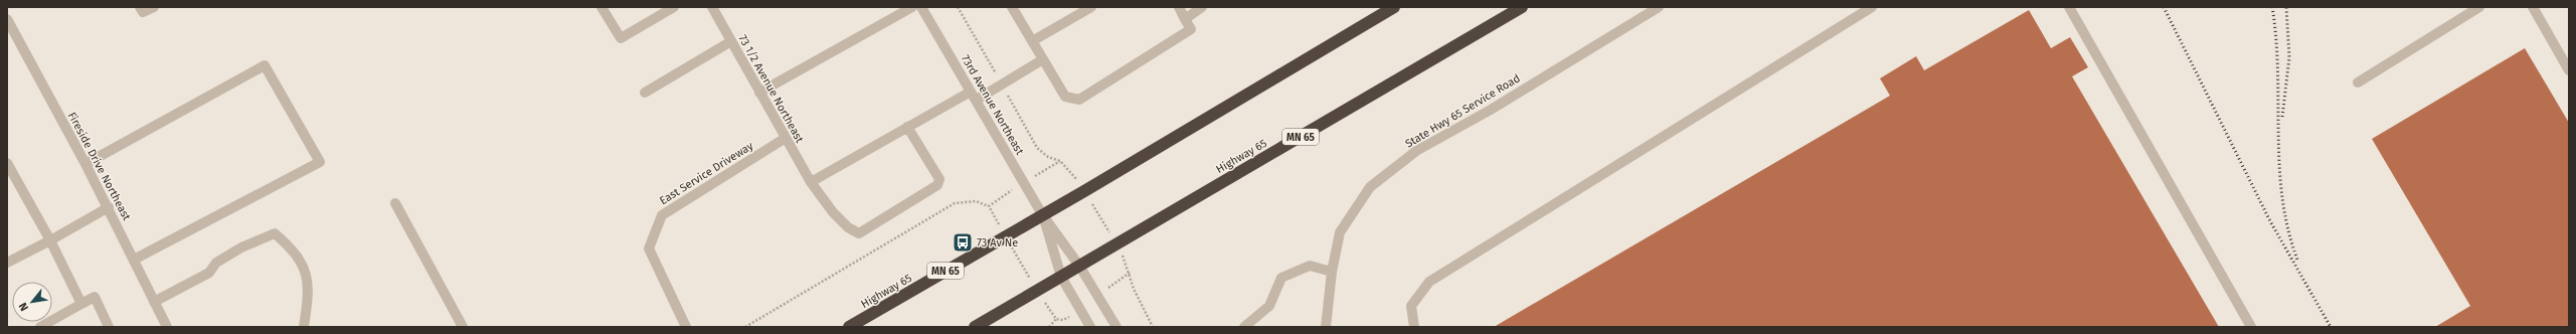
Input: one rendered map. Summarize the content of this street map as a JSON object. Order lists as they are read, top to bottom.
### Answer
{
  "streets": {
    "highway": ["MN 65", "Highway 65"],
    "street": [
      "73 1/2 Avenue Northeast",
      "73rd Avenue Northeast",
      "State Hwy 65 Service Road",
      "Fireside Drive Northeast",
      "East Service Driveway"
    ]
  },
  "crossings": [
    ["73 1/2 Avenue Northeast", "East Service Driveway"],
    ["73rd Avenue Northeast", "Highway 65"]
  ],
  "places": {
    "bus stop": ["73 Av Ne"]
  },
  "north": "bottom left"
}
